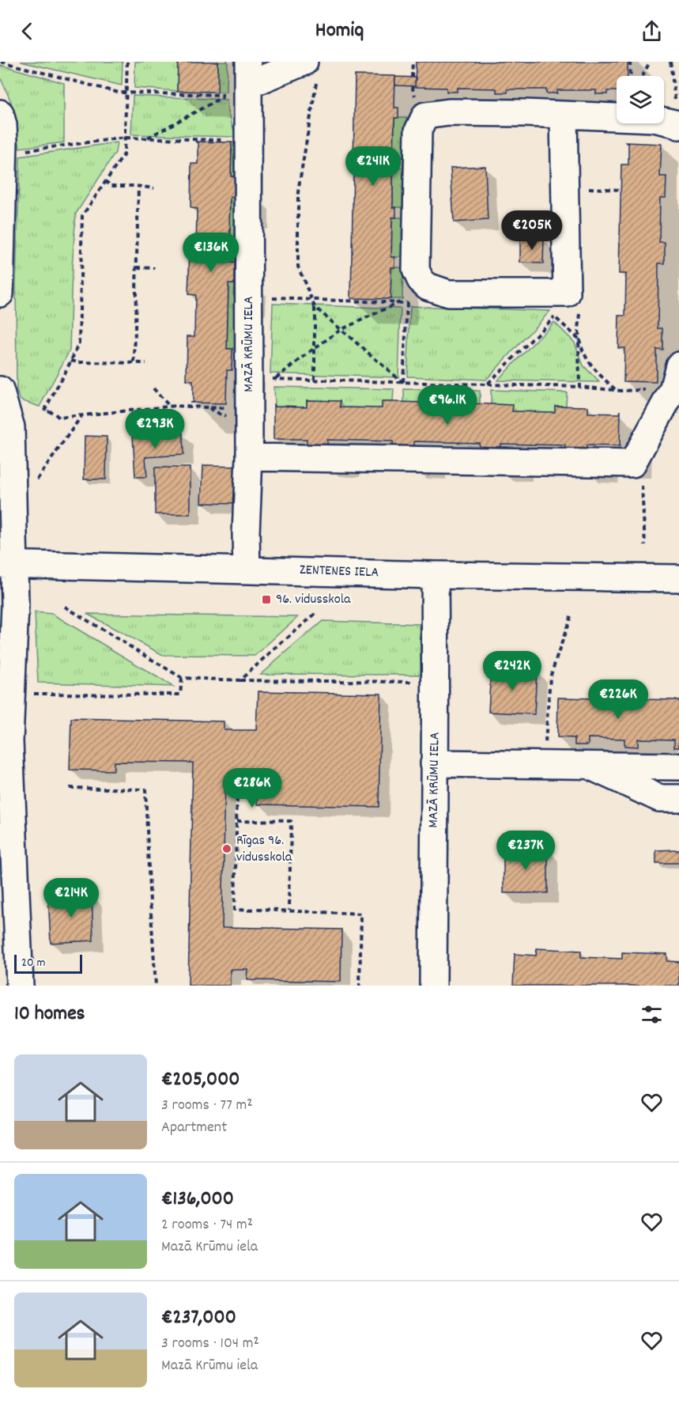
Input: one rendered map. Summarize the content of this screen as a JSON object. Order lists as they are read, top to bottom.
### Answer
{
  "streets": {
    "street": ["MAZĀ KRŪMU IELA", "ZENTENES IELA"]
  },
  "crossings": [
    ["MAZĀ KRŪMU IELA", "ZENTENES IELA"]
  ],
  "places": {
    "transit": ["96. vidusskola"],
    "other": ["Rīgas 96. vidusskola"]
  },
  "scale_bar": "20 m",
  "page": {
    "header": "Homiq",
    "price": [
      "€241K",
      "€205K",
      "€136K",
      "€96.1K",
      "€293K",
      "€242K",
      "€226K",
      "€286K",
      "€237K",
      "€214K"
    ],
    "scale": "20 m",
    "heading": "10 homes",
    "list": [
      {
        "name": "€205,000",
        "note": "3 rooms · 77 m² · Apartment"
      },
      {
        "name": "€136,000",
        "note": "2 rooms · 74 m² · Mazā Krūmu iela"
      },
      {
        "name": "€237,000",
        "note": "3 rooms · 104 m² · Mazā Krūmu iela"
      }
    ]
  }
}
